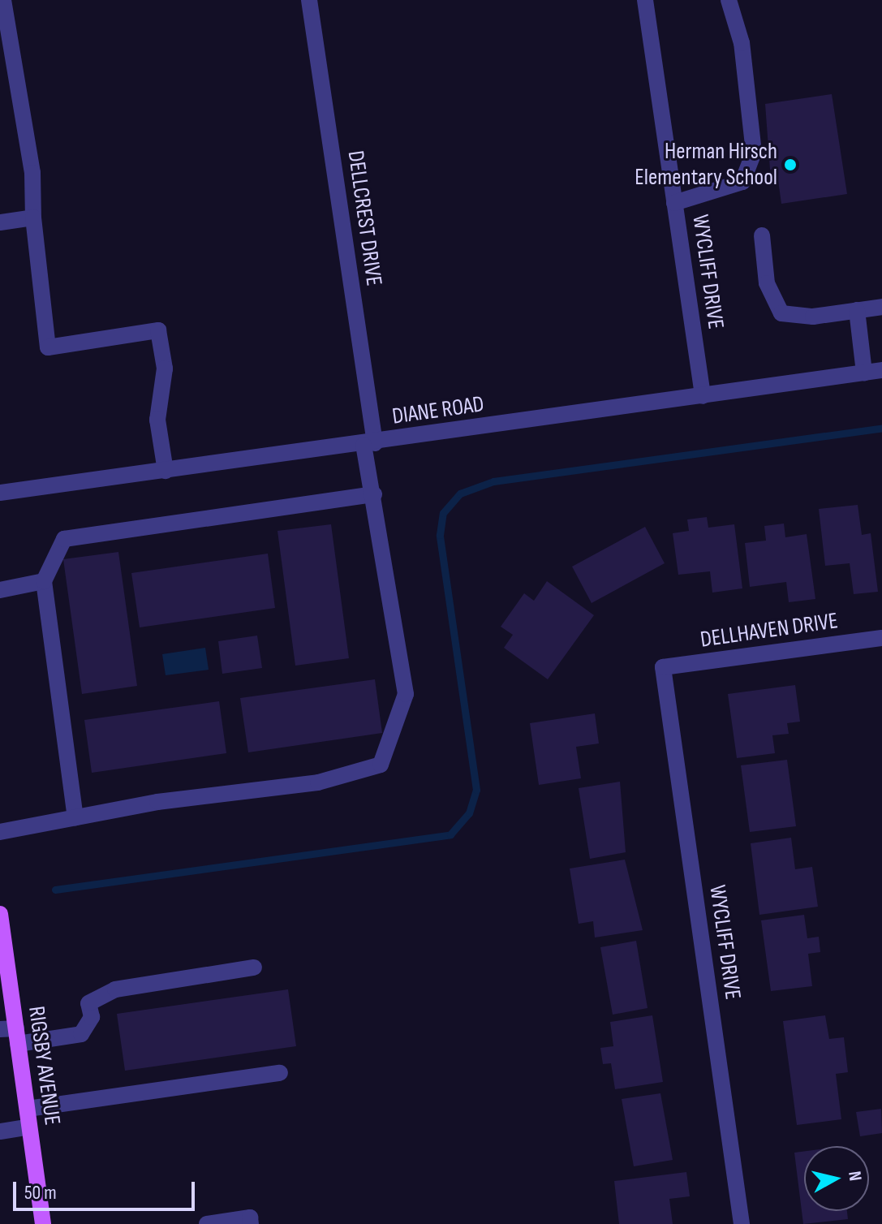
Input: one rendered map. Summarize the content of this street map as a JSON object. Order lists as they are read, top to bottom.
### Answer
{
  "streets": {
    "main road": ["RIGSBY AVENUE"],
    "street": [
      "DELLCREST DRIVE",
      "WYCLIFF DRIVE",
      "DIANE ROAD",
      "DELLHAVEN DRIVE"
    ]
  },
  "crossings": [
    ["DELLCREST DRIVE", "DIANE ROAD"],
    ["WYCLIFF DRIVE", "DIANE ROAD"],
    ["WYCLIFF DRIVE", "DELLHAVEN DRIVE"]
  ],
  "places": ["Herman Hirsch Elementary School"],
  "scale_bar": "50 m",
  "north": "right"
}
